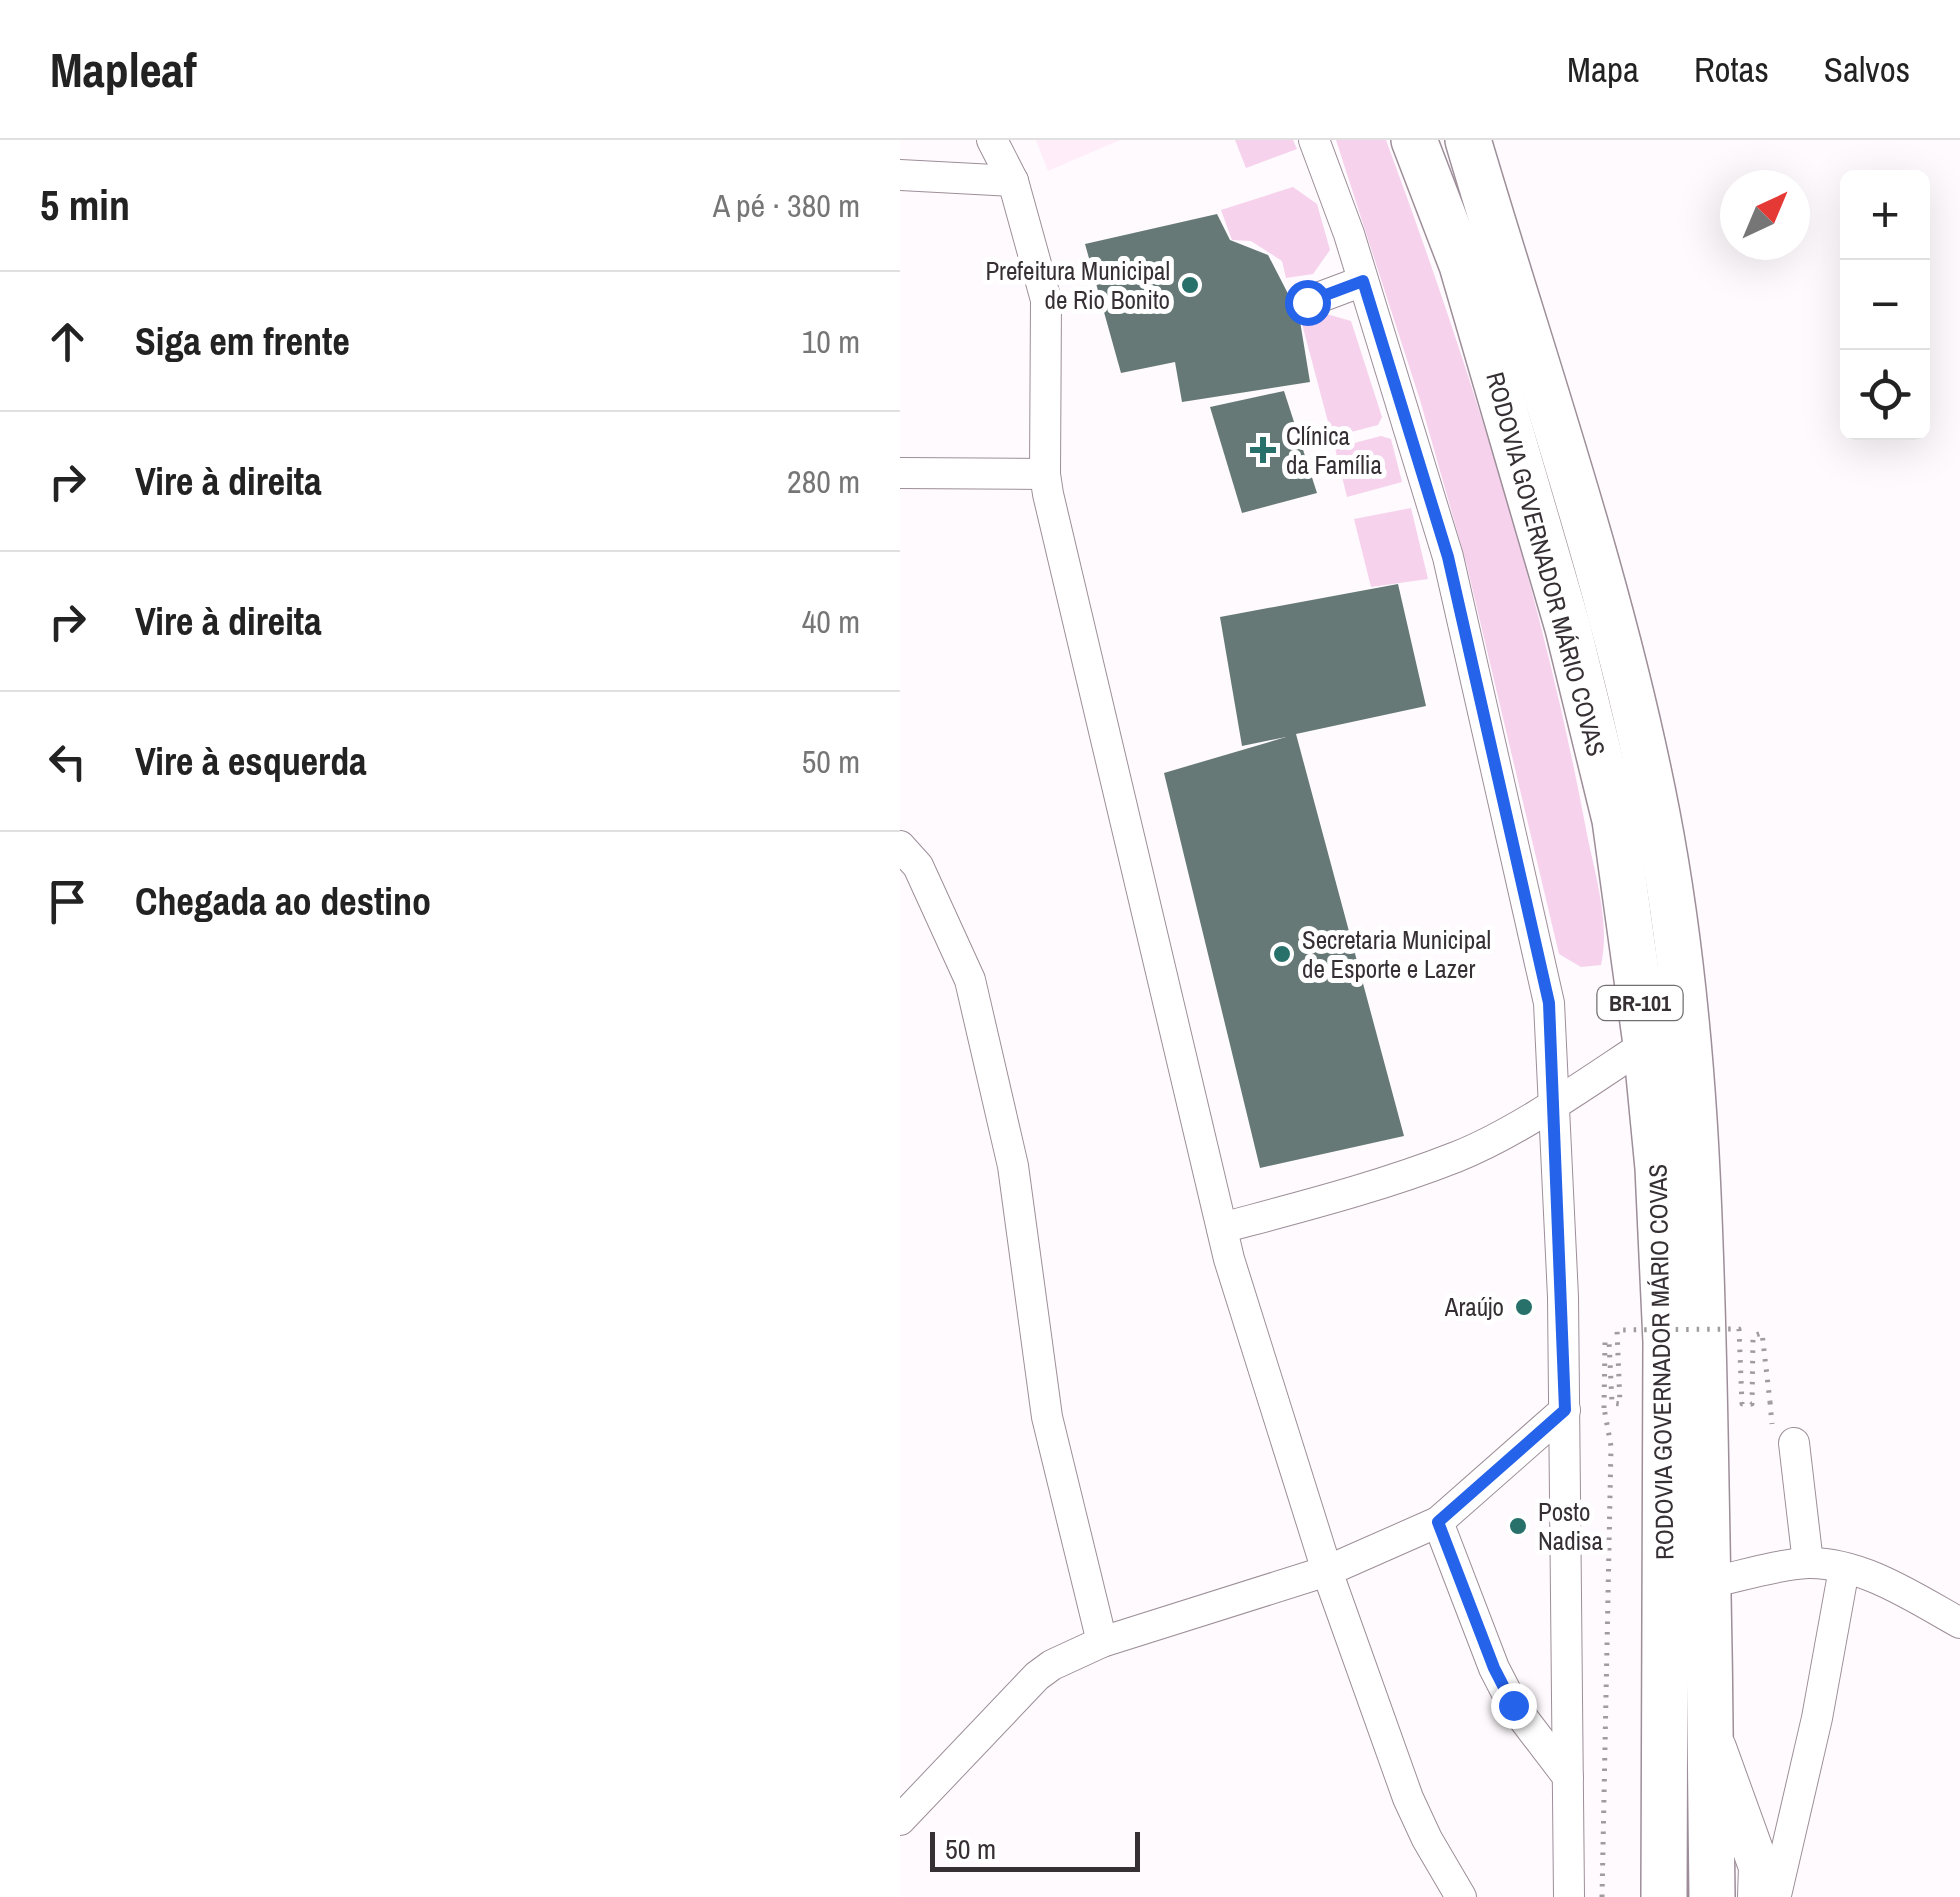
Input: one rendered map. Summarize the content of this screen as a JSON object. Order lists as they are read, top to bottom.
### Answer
{
  "streets": {
    "highway": ["RODOVIA GOVERNADOR MÁRIO COVAS", "BR-101"]
  },
  "places": {
    "other": [
      "Prefeitura Municipal de Rio Bonito",
      "Secretaria Municipal de Esporte e Lazer",
      "Araújo",
      "Posto Nadisa"
    ],
    "health": ["Clínica da Família"]
  },
  "scale_bar": "50 m",
  "north": "top right",
  "page": {
    "header": "Mapleaf",
    "nav": ["Mapa", "Rotas", "Salvos"],
    "heading": ["5 min", "A pé · 380 m"],
    "map_buttons": ["+", "−"],
    "list": [
      ["Siga em frente", "10 m"],
      ["Vire à direita", "280 m"],
      ["Vire à direita", "40 m"],
      ["Vire à esquerda", "50 m"],
      "Chegada ao destino"
    ],
    "scale": "50 m"
  }
}
